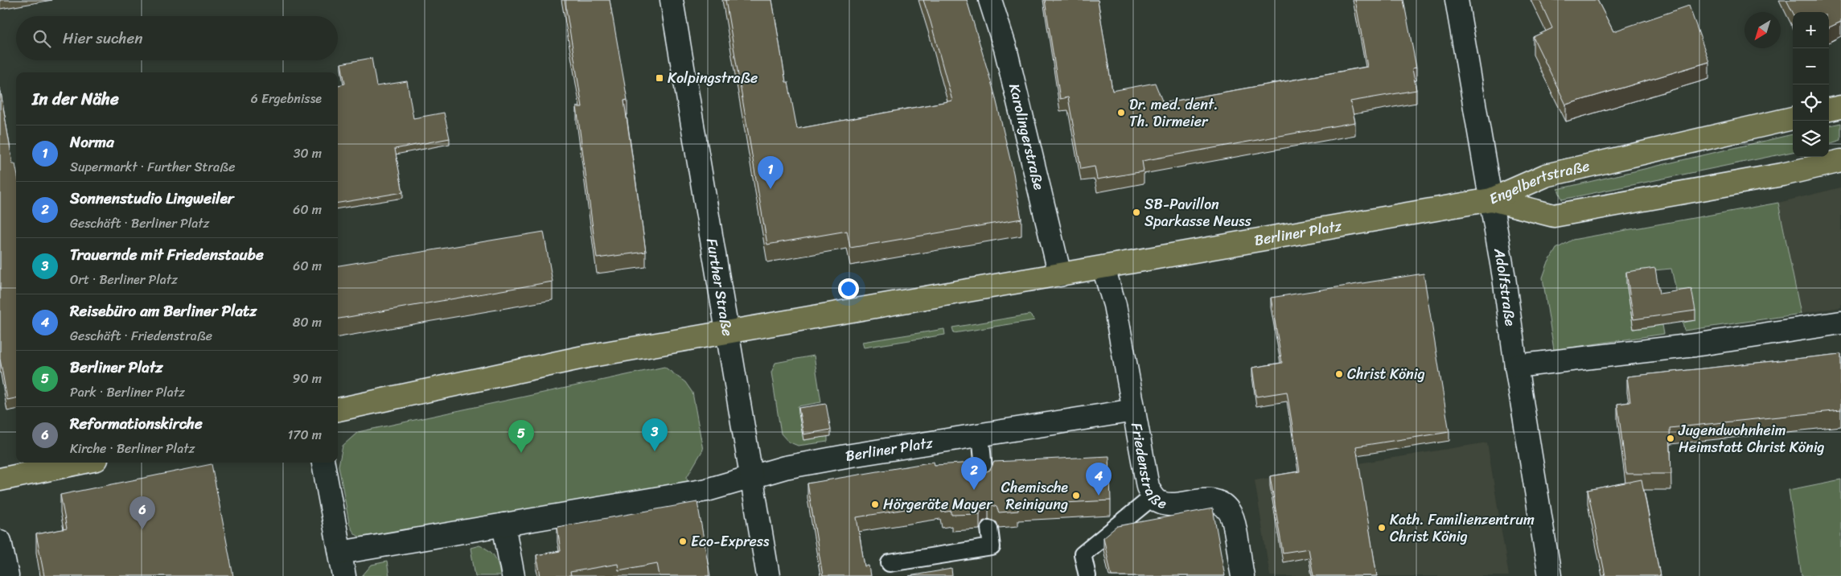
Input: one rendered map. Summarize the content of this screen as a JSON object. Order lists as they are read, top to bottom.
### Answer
{
  "streets": {
    "main road": ["Engelbertstraße", "Berliner Platz"],
    "street": [
      "Karolingerstraße",
      "Further Straße",
      "Adolfstraße",
      "Friedenstraße"
    ]
  },
  "crossings": [
    ["Karolingerstraße", "Berliner Platz"],
    ["Engelbertstraße", "Berliner Platz"],
    ["Engelbertstraße", "Adolfstraße"],
    ["Berliner Platz", "Further Straße"],
    ["Berliner Platz", "Adolfstraße"],
    ["Berliner Platz", "Friedenstraße"]
  ],
  "places": {
    "transit": ["Kolpingstraße"],
    "other": [
      "Dr. med. dent. Th. Dirmeier",
      "SB-Pavillon Sparkasse Neuss",
      "Christ König",
      "Jugendwohnheim Heimstatt Christ König",
      "Chemische Reinigung",
      "Hörgeräte Mayer",
      "Kath. Familienzentrum Christ König",
      "Eco-Express"
    ]
  },
  "north": "bottom left",
  "page": {
    "map_buttons": ["+", "−"],
    "search": "Hier suchen",
    "heading": ["In der Nähe", "6 Ergebnisse"],
    "list": [
      {
        "mark": "1",
        "name": "Norma",
        "note": "Supermarkt · Further Straße",
        "value": "30 m"
      },
      {
        "mark": "2",
        "name": "Sonnenstudio Lingweiler",
        "note": "Geschäft · Berliner Platz",
        "value": "60 m"
      },
      {
        "mark": "3",
        "name": "Trauernde mit Friedenstaube",
        "note": "Ort · Berliner Platz",
        "value": "60 m"
      },
      {
        "mark": "4",
        "name": "Reisebüro am Berliner Platz",
        "note": "Geschäft · Friedenstraße",
        "value": "80 m"
      },
      {
        "mark": "5",
        "name": "Berliner Platz",
        "note": "Park · Berliner Platz",
        "value": "90 m"
      },
      {
        "mark": "6",
        "name": "Reformationskirche",
        "note": "Kirche · Berliner Platz",
        "value": "170 m"
      }
    ],
    "pins": [
      "1",
      "3",
      "5",
      "2",
      "4",
      "6"
    ]
  }
}
